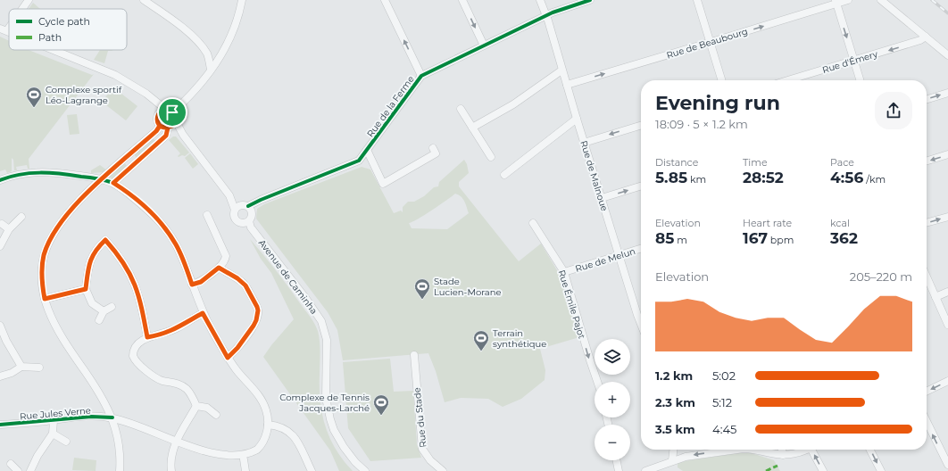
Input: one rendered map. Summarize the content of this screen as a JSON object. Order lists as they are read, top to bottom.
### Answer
{
  "streets": {
    "street": [
      "Rue de Beaubourg",
      "Rue d'Émery",
      "Rue de la Ferme",
      "Rue de Malnoue",
      "Rue de Melun",
      "Avenue de Caminha",
      "Rue Émile Pajot",
      "Rue Jules Verne",
      "Rue du Stade"
    ]
  },
  "crossings": [
    ["Rue de Beaubourg", "Rue de Malnoue"],
    ["Rue de la Ferme", "Rue de Malnoue"],
    ["Rue de Malnoue", "Rue de Melun"],
    ["Rue de Melun", "Rue Émile Pajot"]
  ],
  "one_way": ["Rue de Beaubourg", "Rue d'Émery", "Rue Émile Pajot"],
  "places": {
    "sports": [
      "Complexe sportif Léo-Lagrange",
      "Stade Lucien-Morane",
      "Terrain synthétique",
      "Complexe de Tennis Jacques-Larché"
    ]
  },
  "legend": ["Cycle path", "Path"],
  "page": {
    "heading": ["Evening run", "18:09 · 5 × 1.2 km"],
    "stats": [
      ["Distance", "5.85 km"],
      ["Time", "28:52"],
      ["Pace", "4:56 /km"],
      ["Elevation", "85 m"],
      ["Heart rate", "167 bpm"],
      ["kcal", "362"]
    ],
    "chart": ["Elevation", "205–220 m"],
    "map_buttons": ["+", "−"],
    "list": [
      {
        "name": "1.2 km",
        "note": "5:02"
      },
      {
        "name": "2.3 km",
        "note": "5:12"
      },
      {
        "name": "3.5 km",
        "note": "4:45"
      }
    ]
  }
}
